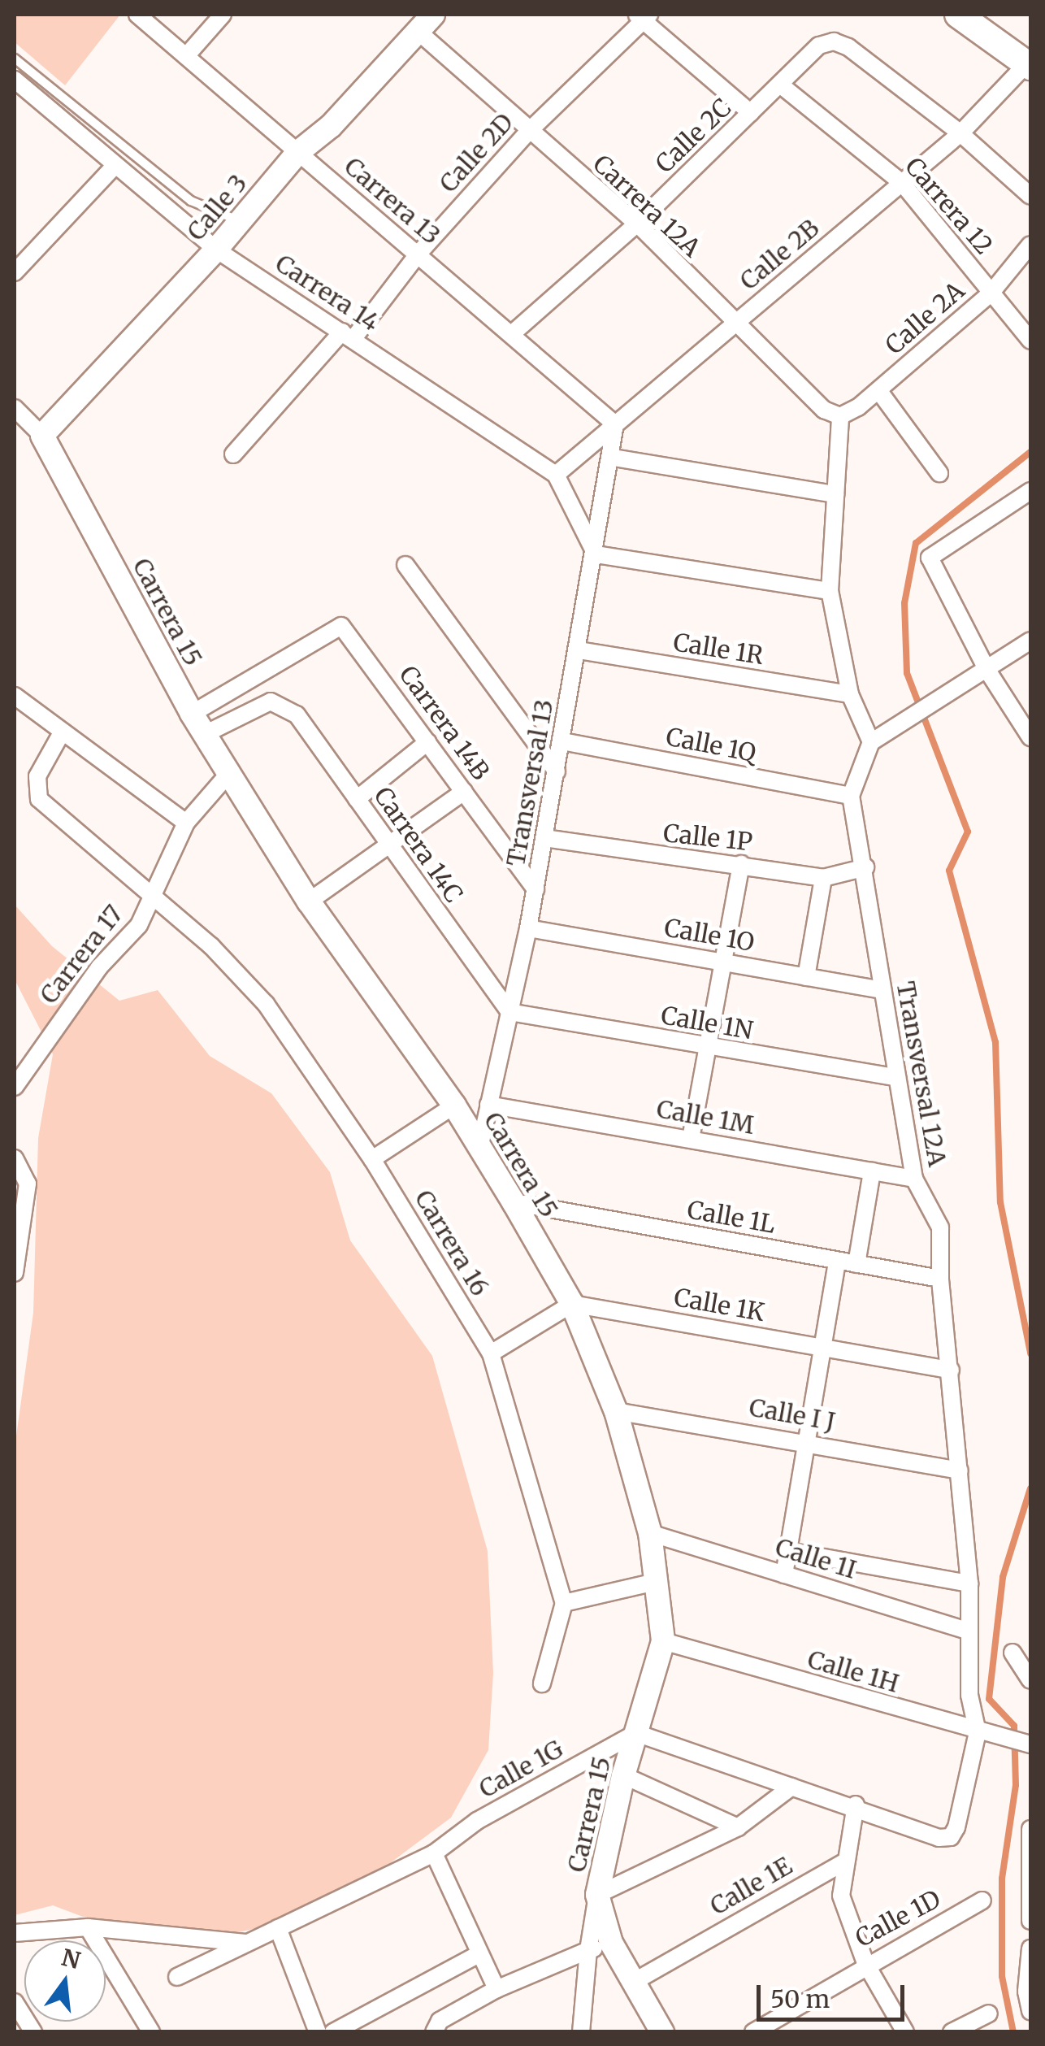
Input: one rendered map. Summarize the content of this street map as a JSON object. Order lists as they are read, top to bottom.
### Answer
{
  "streets": {
    "main road": ["Calle 3", "Carrera 15"],
    "street": [
      "Calle 2C",
      "Calle 2D",
      "Carrera 13",
      "Carrera 12A",
      "Carrera 12",
      "Calle 2B",
      "Carrera 14",
      "Calle 2A",
      "Calle 1R",
      "Carrera 14B",
      "Calle 1Q",
      "Transversal 13",
      "Calle 1P",
      "Carrera 14C",
      "Calle 1O",
      "Carrera 17",
      "Calle 1N",
      "Transversal 12A",
      "Calle 1M",
      "Calle 1L",
      "Carrera 16",
      "Calle 1K",
      "Calle I J",
      "Calle 1I",
      "Calle 1H",
      "Calle 1G",
      "Calle 1E",
      "Calle 1D"
    ]
  },
  "crossings": [
    ["Calle 2C", "Carrera 13"],
    ["Calle 2C", "Carrera 12A"],
    ["Calle 2C", "Carrera 12"],
    ["Calle 2C", "Calle 2B"],
    ["Calle 2D", "Carrera 13"],
    ["Calle 2D", "Carrera 12A"],
    ["Calle 2D", "Carrera 14"],
    ["Carrera 13", "Calle 3"],
    ["Carrera 13", "Calle 2B"],
    ["Carrera 13", "Transversal 13"],
    ["Carrera 12A", "Calle 3"],
    ["Carrera 12A", "Calle 2B"],
    ["Carrera 12A", "Calle 2A"],
    ["Carrera 12", "Calle 2B"],
    ["Carrera 12", "Calle 2A"],
    ["Calle 3", "Carrera 14"],
    ["Calle 3", "Carrera 15"],
    ["Calle 2B", "Carrera 14"],
    ["Calle 2B", "Transversal 13"],
    ["Carrera 14", "Transversal 13"],
    ["Carrera 15", "Carrera 14B"],
    ["Carrera 15", "Transversal 13"],
    ["Carrera 15", "Carrera 14C"],
    ["Carrera 15", "Calle 1L"],
    ["Carrera 15", "Calle 1K"],
    ["Carrera 15", "Calle I J"],
    ["Carrera 15", "Calle 1I"],
    ["Carrera 15", "Calle 1H"],
    ["Carrera 15", "Calle 1G"],
    ["Carrera 15", "Calle 1E"],
    ["Calle 1R", "Transversal 13"],
    ["Carrera 14B", "Transversal 13"],
    ["Calle 1Q", "Transversal 13"],
    ["Calle 1Q", "Transversal 12A"],
    ["Transversal 13", "Calle 1P"],
    ["Transversal 13", "Carrera 14C"],
    ["Transversal 13", "Calle 1O"],
    ["Transversal 13", "Calle 1N"],
    ["Transversal 13", "Calle 1M"],
    ["Calle 1P", "Transversal 12A"],
    ["Carrera 14C", "Calle 1N"],
    ["Calle 1O", "Transversal 12A"],
    ["Carrera 17", "Carrera 16"],
    ["Calle 1N", "Transversal 12A"],
    ["Transversal 12A", "Calle 1M"],
    ["Transversal 12A", "Calle 1L"],
    ["Transversal 12A", "Calle 1K"],
    ["Transversal 12A", "Calle I J"],
    ["Transversal 12A", "Calle 1I"],
    ["Transversal 12A", "Calle 1H"]
  ],
  "scale_bar": "50 m",
  "north": "top"
}
